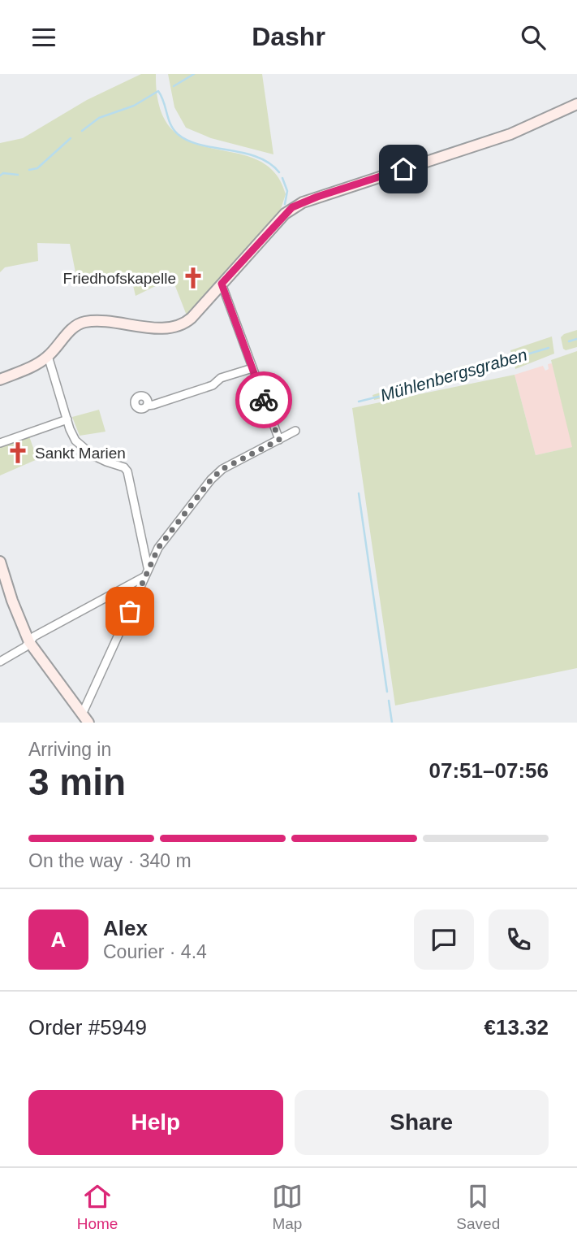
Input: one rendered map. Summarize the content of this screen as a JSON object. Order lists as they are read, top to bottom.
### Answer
{
  "water": ["Mühlenbergsgraben"],
  "places": {
    "church": ["Friedhofskapelle", "Sankt Marien"]
  },
  "page": {
    "header": "Dashr",
    "heading": ["3 min", "Arriving in", "07:51–07:56"],
    "panel": [
      "Alex",
      "Courier · 4.4",
      "Order #5949",
      "€13.32"
    ],
    "bar": "On the way · 340 m",
    "round": "A",
    "buttons": ["Help", "Share"],
    "tabs": ["Home", "Map", "Saved"]
  }
}
